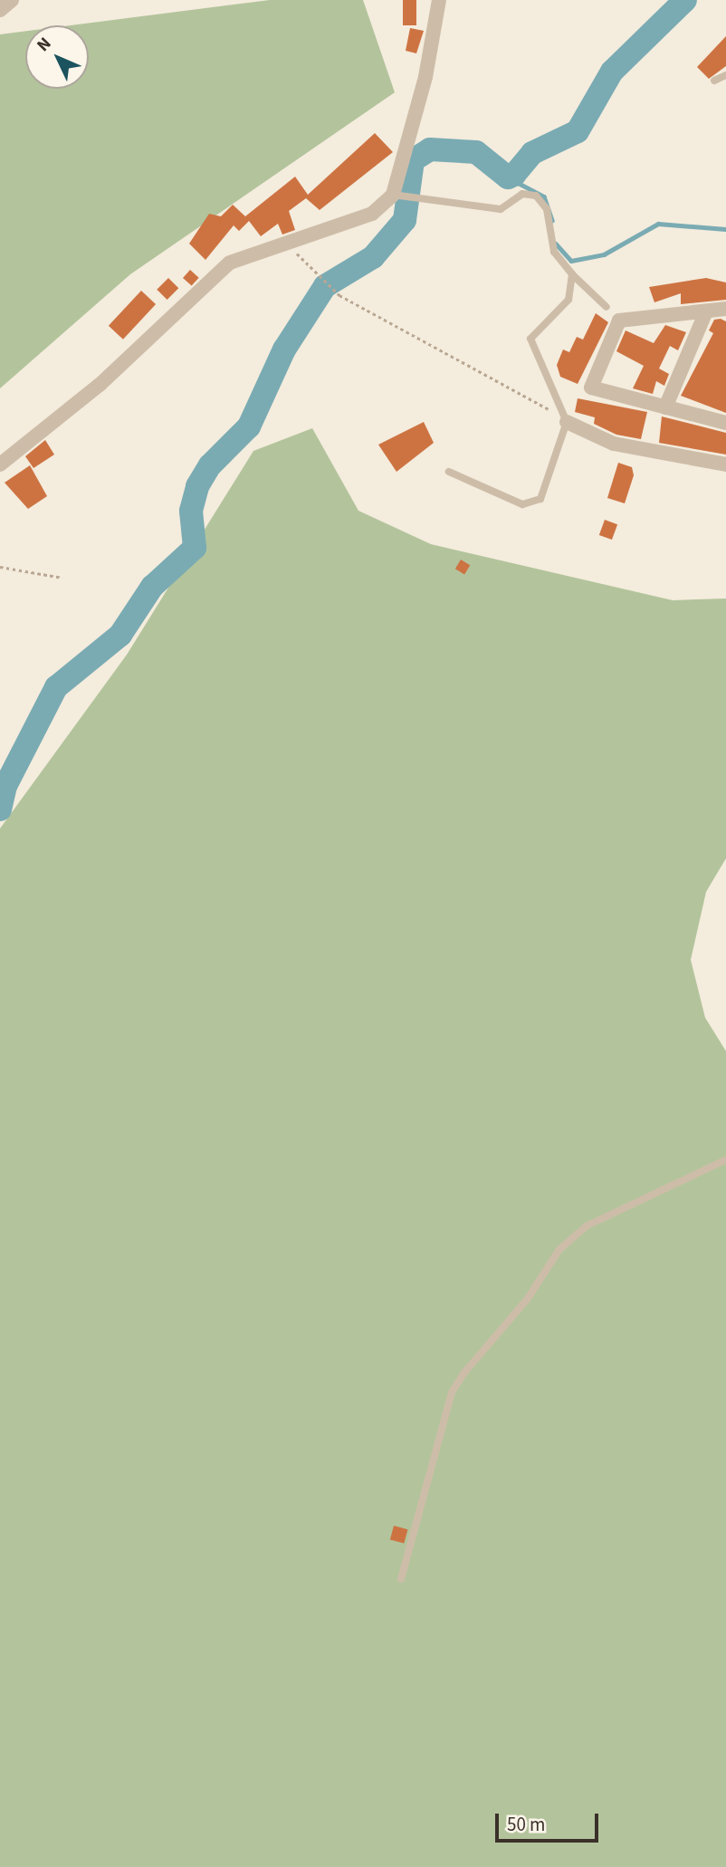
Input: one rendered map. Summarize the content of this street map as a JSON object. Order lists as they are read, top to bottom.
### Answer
{
  "scale_bar": "50 m",
  "north": "top left"
}
